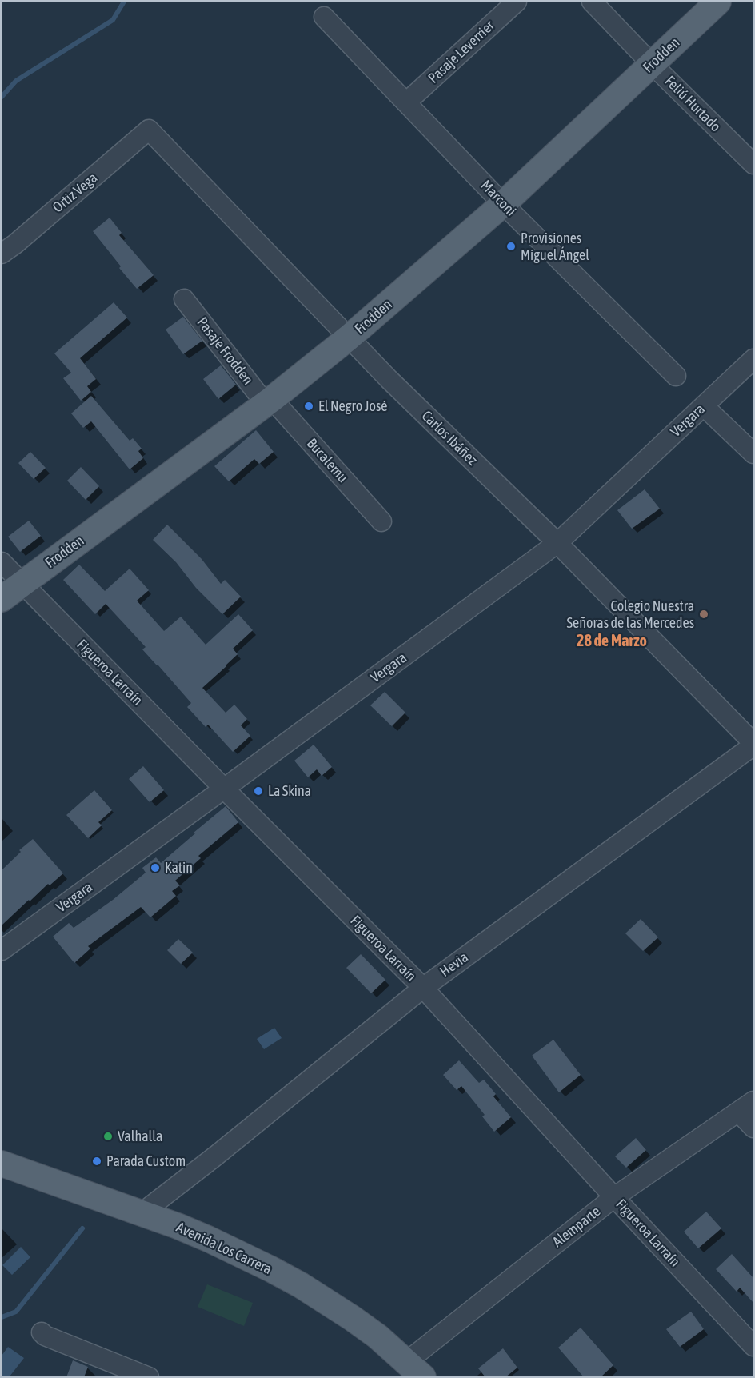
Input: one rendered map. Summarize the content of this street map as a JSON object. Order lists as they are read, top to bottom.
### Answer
{
  "streets": {
    "main road": ["Frodden", "Avenida Los Carrera"],
    "street": [
      "Pasaje Leverrier",
      "Feliú Hurtado",
      "Ortiz Vega",
      "Marconi",
      "Pasaje Frodden",
      "Vergara",
      "Carlos Ibáñez",
      "Bucalemu",
      "Figueroa Larraín",
      "Hevia",
      "Alemparte"
    ]
  },
  "crossings": [
    ["Pasaje Leverrier", "Marconi"],
    ["Frodden", "Feliú Hurtado"],
    ["Frodden", "Marconi"],
    ["Frodden", "Pasaje Frodden"],
    ["Frodden", "Carlos Ibáñez"],
    ["Frodden", "Bucalemu"],
    ["Frodden", "Figueroa Larraín"],
    ["Ortiz Vega", "Carlos Ibáñez"],
    ["Pasaje Frodden", "Bucalemu"],
    ["Vergara", "Carlos Ibáñez"],
    ["Vergara", "Figueroa Larraín"],
    ["Carlos Ibáñez", "Hevia"],
    ["Figueroa Larraín", "Hevia"],
    ["Figueroa Larraín", "Alemparte"],
    ["Hevia", "Avenida Los Carrera"],
    ["Alemparte", "Avenida Los Carrera"]
  ],
  "districts": ["28 de Marzo"],
  "places": [
    "Provisiones Miguel Ángel",
    "El Negro José",
    "Colegio Nuestra Señoras de las Mercedes",
    "La Skina",
    "Katin",
    "Valhalla",
    "Parada Custom"
  ]
}
